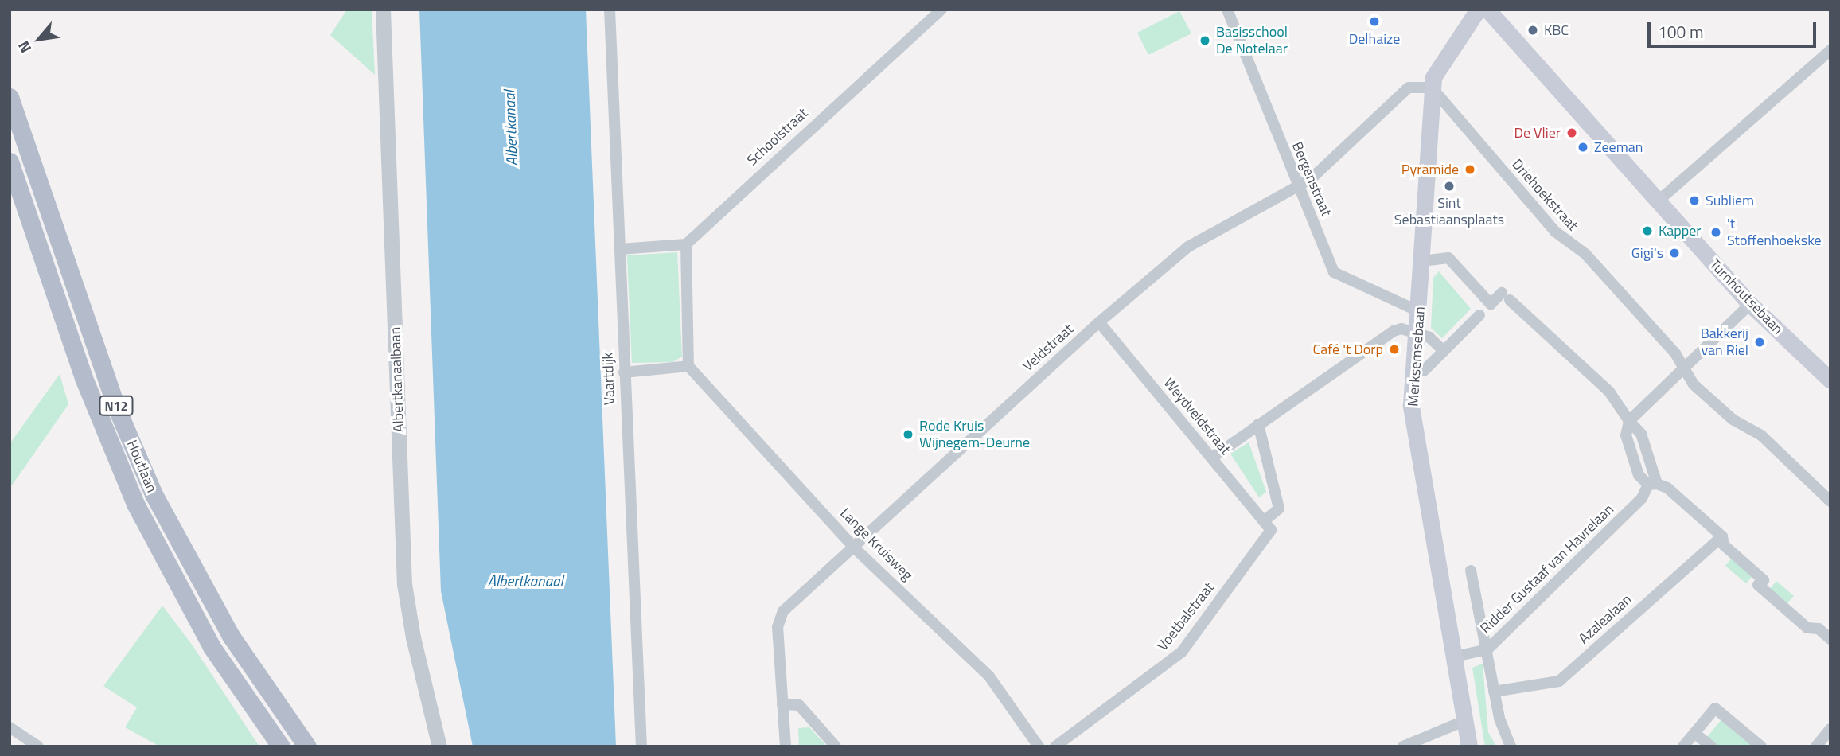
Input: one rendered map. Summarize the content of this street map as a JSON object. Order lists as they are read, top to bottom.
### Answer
{
  "streets": {
    "main road": [
      "Turnhoutsebaan",
      "Merksemsebaan",
      "N12",
      "Houtlaan"
    ],
    "street": [
      "Schoolstraat",
      "Bergenstraat",
      "Driehoekstraat",
      "Veldstraat",
      "Vaartdijk",
      "Albertkanaalbaan",
      "Weydveldstraat",
      "Lange Kruisweg",
      "Ridder Gustaaf van Havrelaan",
      "Voetbalstraat",
      "Azalealaan"
    ]
  },
  "crossings": [
    ["Bergenstraat", "Veldstraat"],
    ["Bergenstraat", "Merksemsebaan"],
    ["Driehoekstraat", "Veldstraat"],
    ["Driehoekstraat", "Merksemsebaan"],
    ["Veldstraat", "Merksemsebaan"],
    ["Veldstraat", "Weydveldstraat"],
    ["Veldstraat", "Lange Kruisweg"],
    ["Merksemsebaan", "Ridder Gustaaf van Havrelaan"],
    ["Weydveldstraat", "Voetbalstraat"]
  ],
  "water": ["Albertkanaal"],
  "places": [
    "Delhaize",
    "KBC",
    "Basisschool De Notelaar",
    "De Vlier",
    "Zeeman",
    "Pyramide",
    "Sint Sebastiaansplaats",
    "Subliem",
    "Kapper",
    "'t Stoffenhoekske",
    "Gigi's",
    "Bakkerij van Riel",
    "Café 't Dorp",
    "Rode Kruis Wijnegem-Deurne"
  ],
  "scale_bar": "100 m",
  "north": "bottom left"
}
